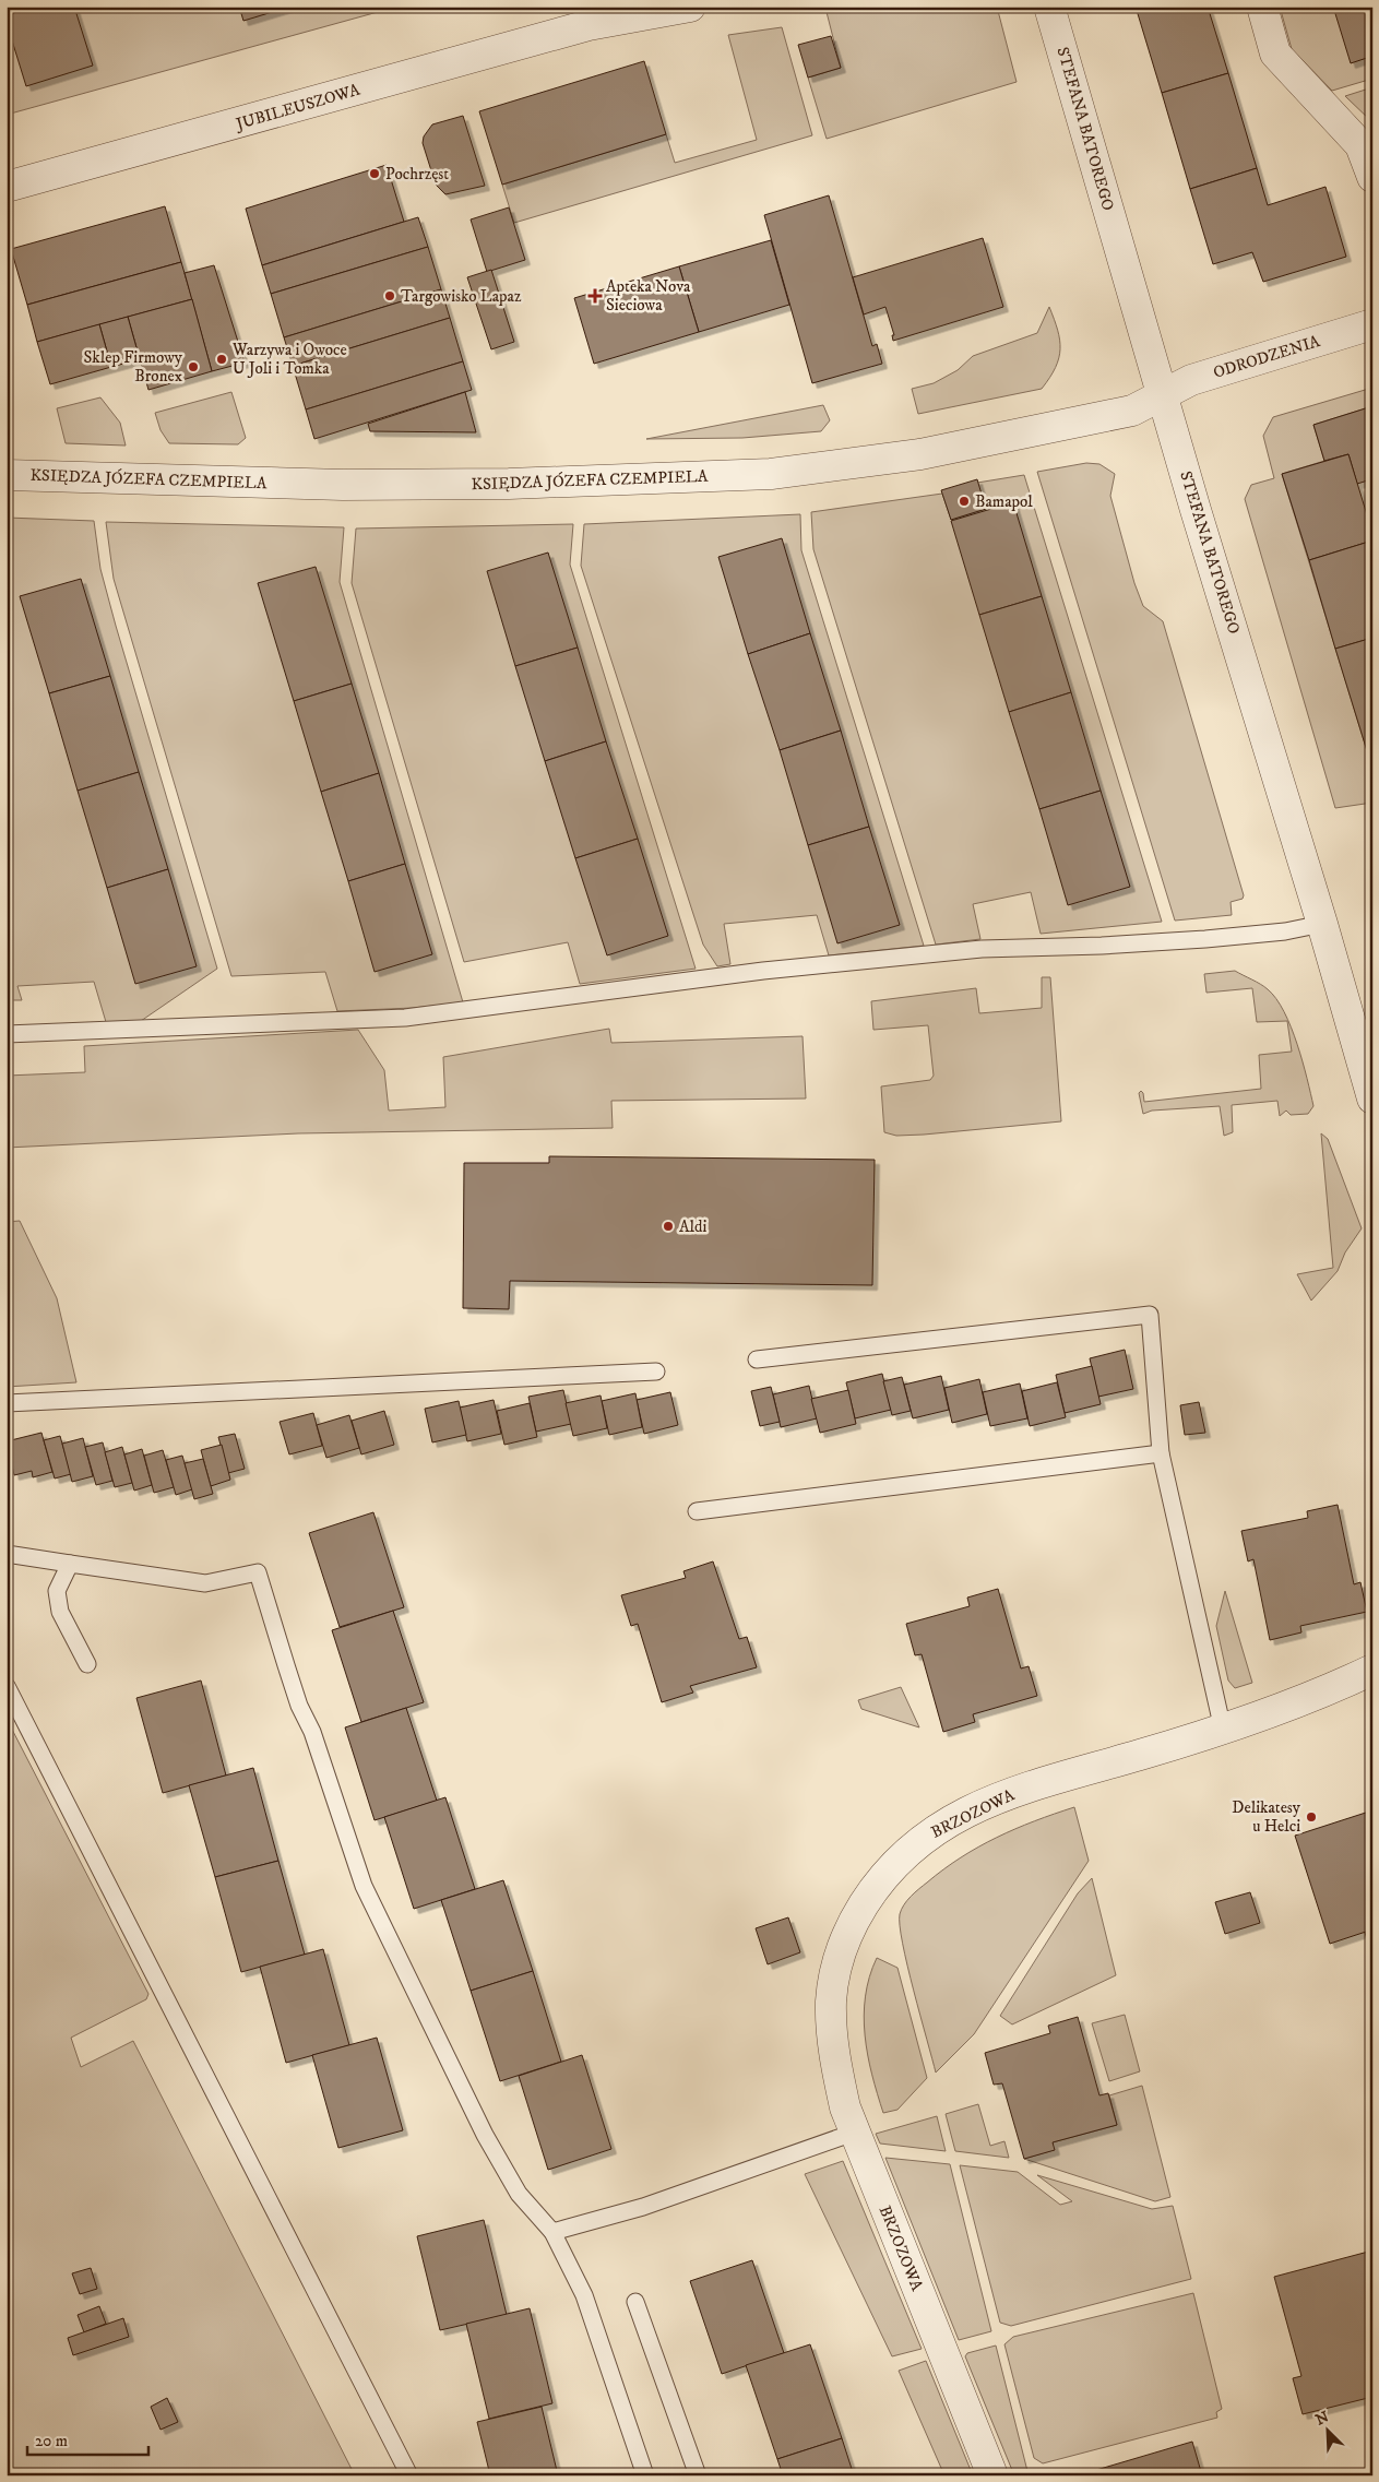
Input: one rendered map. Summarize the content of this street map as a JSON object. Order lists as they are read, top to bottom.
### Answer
{
  "streets": {
    "street": [
      "JUBILEUSZOWA",
      "STEFANA BATOREGO",
      "ODRODZENIA",
      "KSIĘDZA JÓZEFA CZEMPIELA",
      "BRZOZOWA"
    ]
  },
  "crossings": [
    ["STEFANA BATOREGO", "ODRODZENIA"],
    ["STEFANA BATOREGO", "KSIĘDZA JÓZEFA CZEMPIELA"],
    ["ODRODZENIA", "KSIĘDZA JÓZEFA CZEMPIELA"]
  ],
  "places": {
    "other": [
      "Pochrzęst",
      "Targowisko Lapaz",
      "Warzywa i Owoce U Joli i Tomka",
      "Sklep Firmowy Bronex",
      "Bamapol",
      "Aldi",
      "Delikatesy u Helci"
    ],
    "health": ["Apteka Nova Sieciowa"]
  },
  "scale_bar": "20 m",
  "north": "top left"
}
